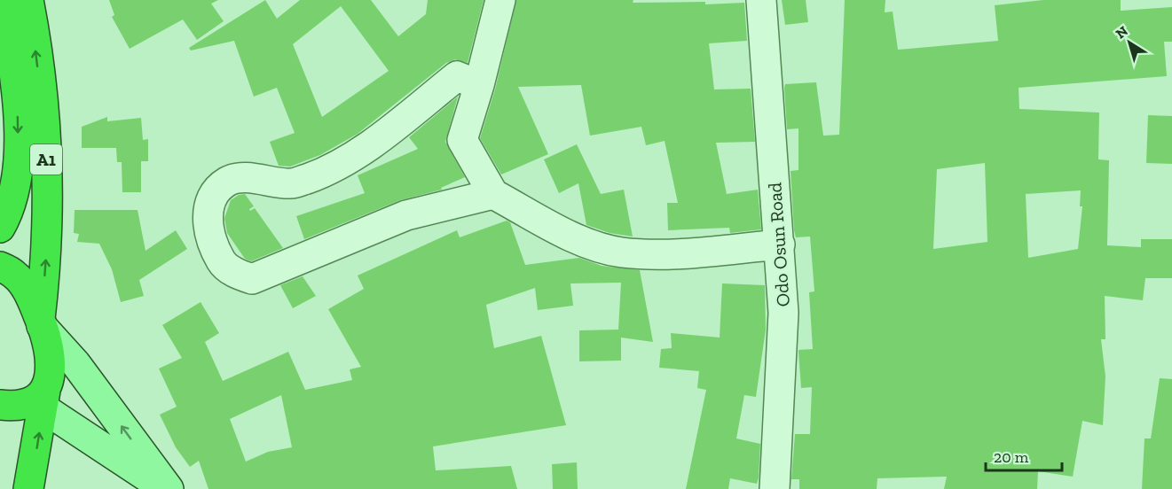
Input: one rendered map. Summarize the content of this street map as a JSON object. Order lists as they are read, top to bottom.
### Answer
{
  "streets": {
    "highway": ["A1"],
    "street": ["Odo Osun Road"]
  },
  "scale_bar": "20 m",
  "north": "top left"
}
